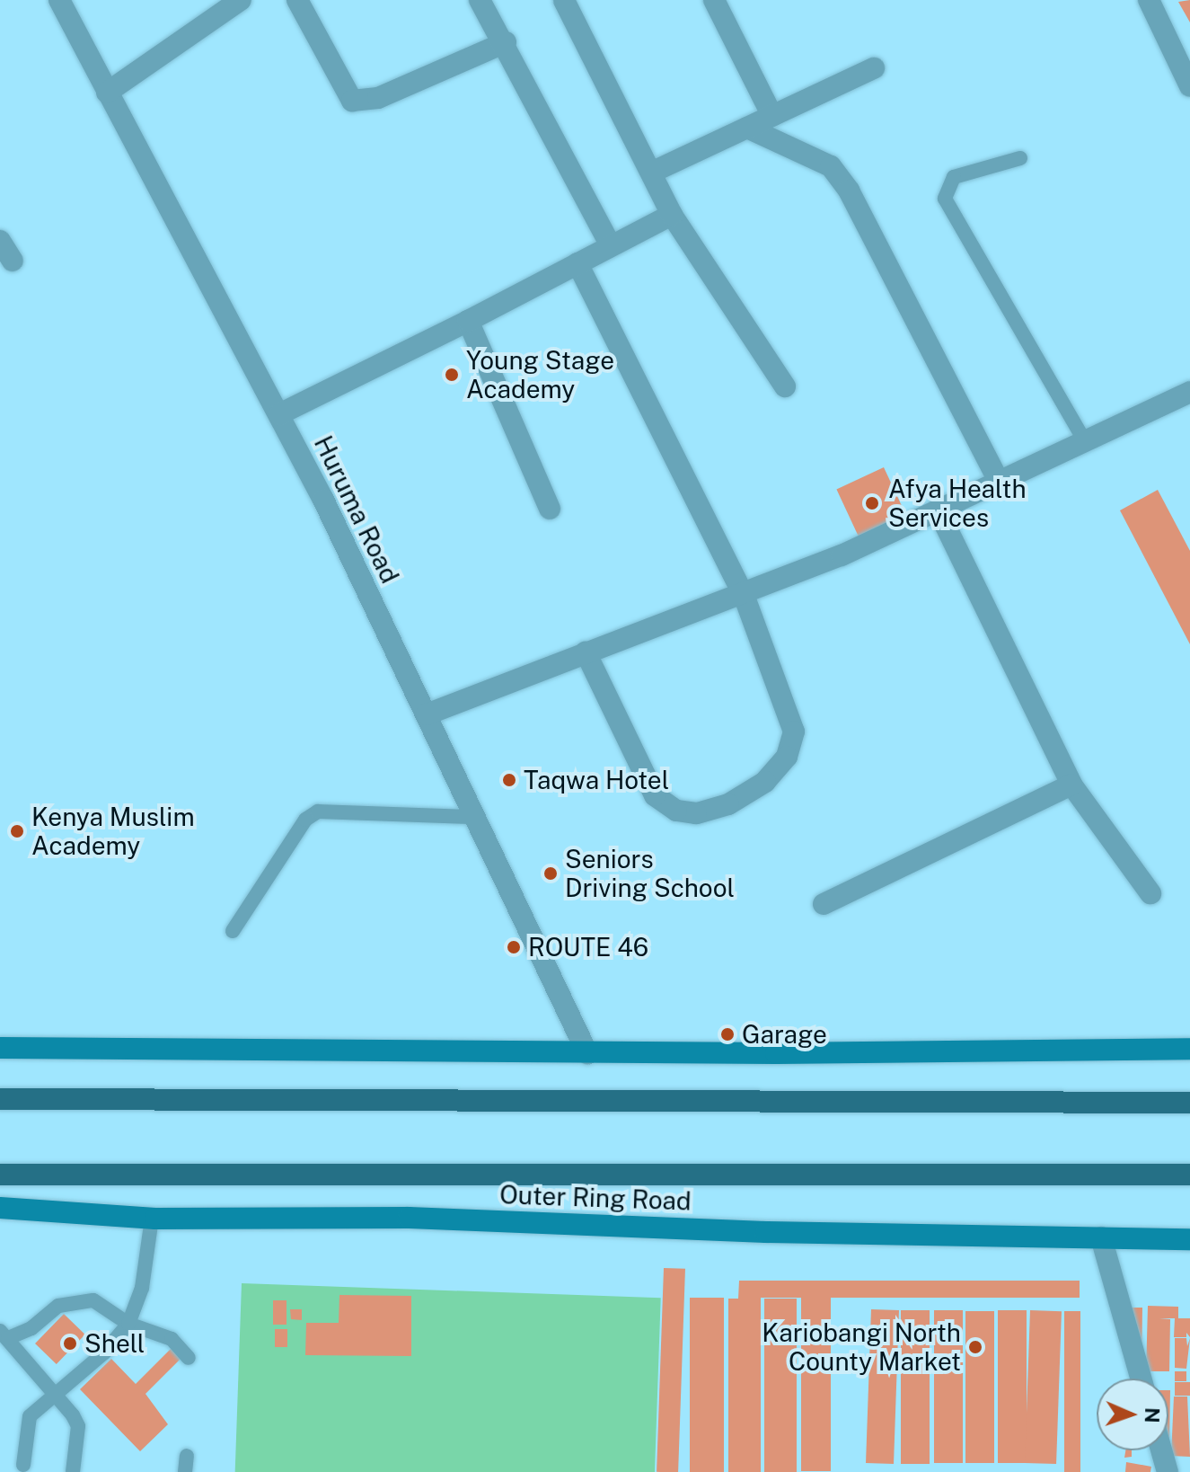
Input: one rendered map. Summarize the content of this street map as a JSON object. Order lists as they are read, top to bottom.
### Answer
{
  "streets": {
    "main road": ["Outer Ring Road"],
    "street": ["Huruma Road"]
  },
  "places": [
    "Young Stage Academy",
    "Afya Health Services",
    "Taqwa Hotel",
    "Kenya Muslim Academy",
    "Seniors Driving School",
    "ROUTE 46",
    "Garage",
    "Shell",
    "Kariobangi North County Market"
  ],
  "north": "right"
}
